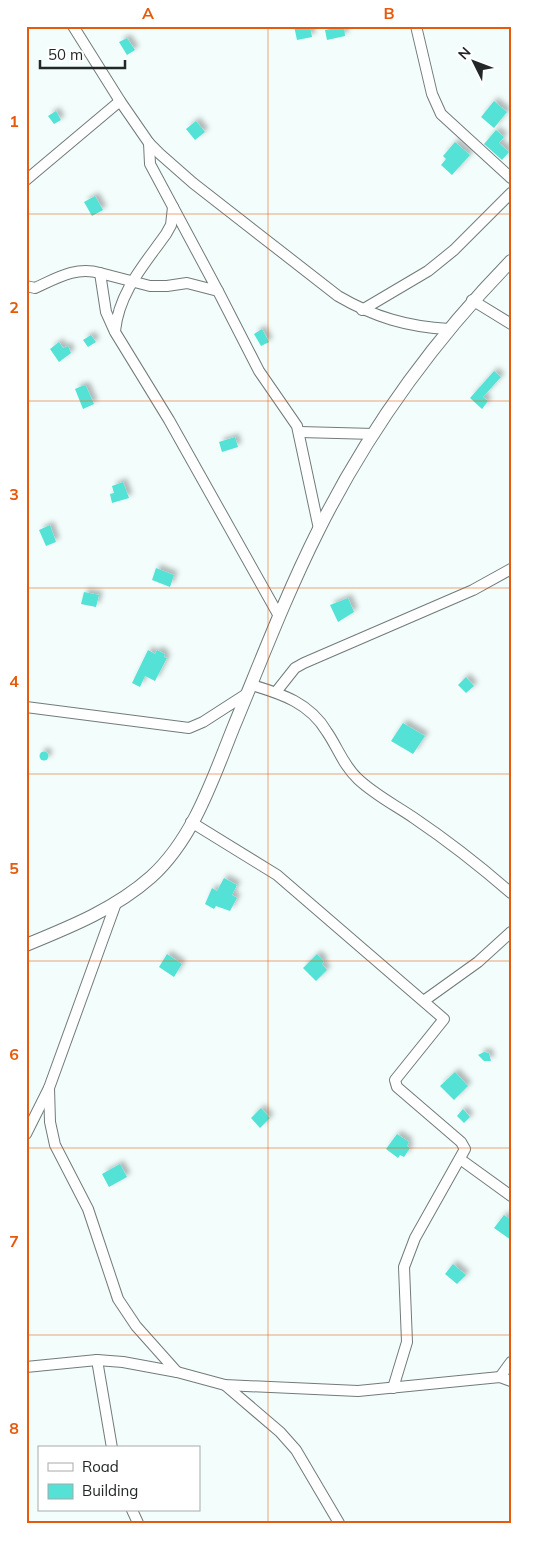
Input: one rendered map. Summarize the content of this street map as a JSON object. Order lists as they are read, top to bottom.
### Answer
{
  "legend": ["Road", "Building"],
  "scale_bar": "50 m",
  "north": "top left",
  "grid": {
    "columns": ["A", "B"],
    "rows": [
      "1",
      "2",
      "3",
      "4",
      "5",
      "6",
      "7",
      "8"
    ]
  }
}
